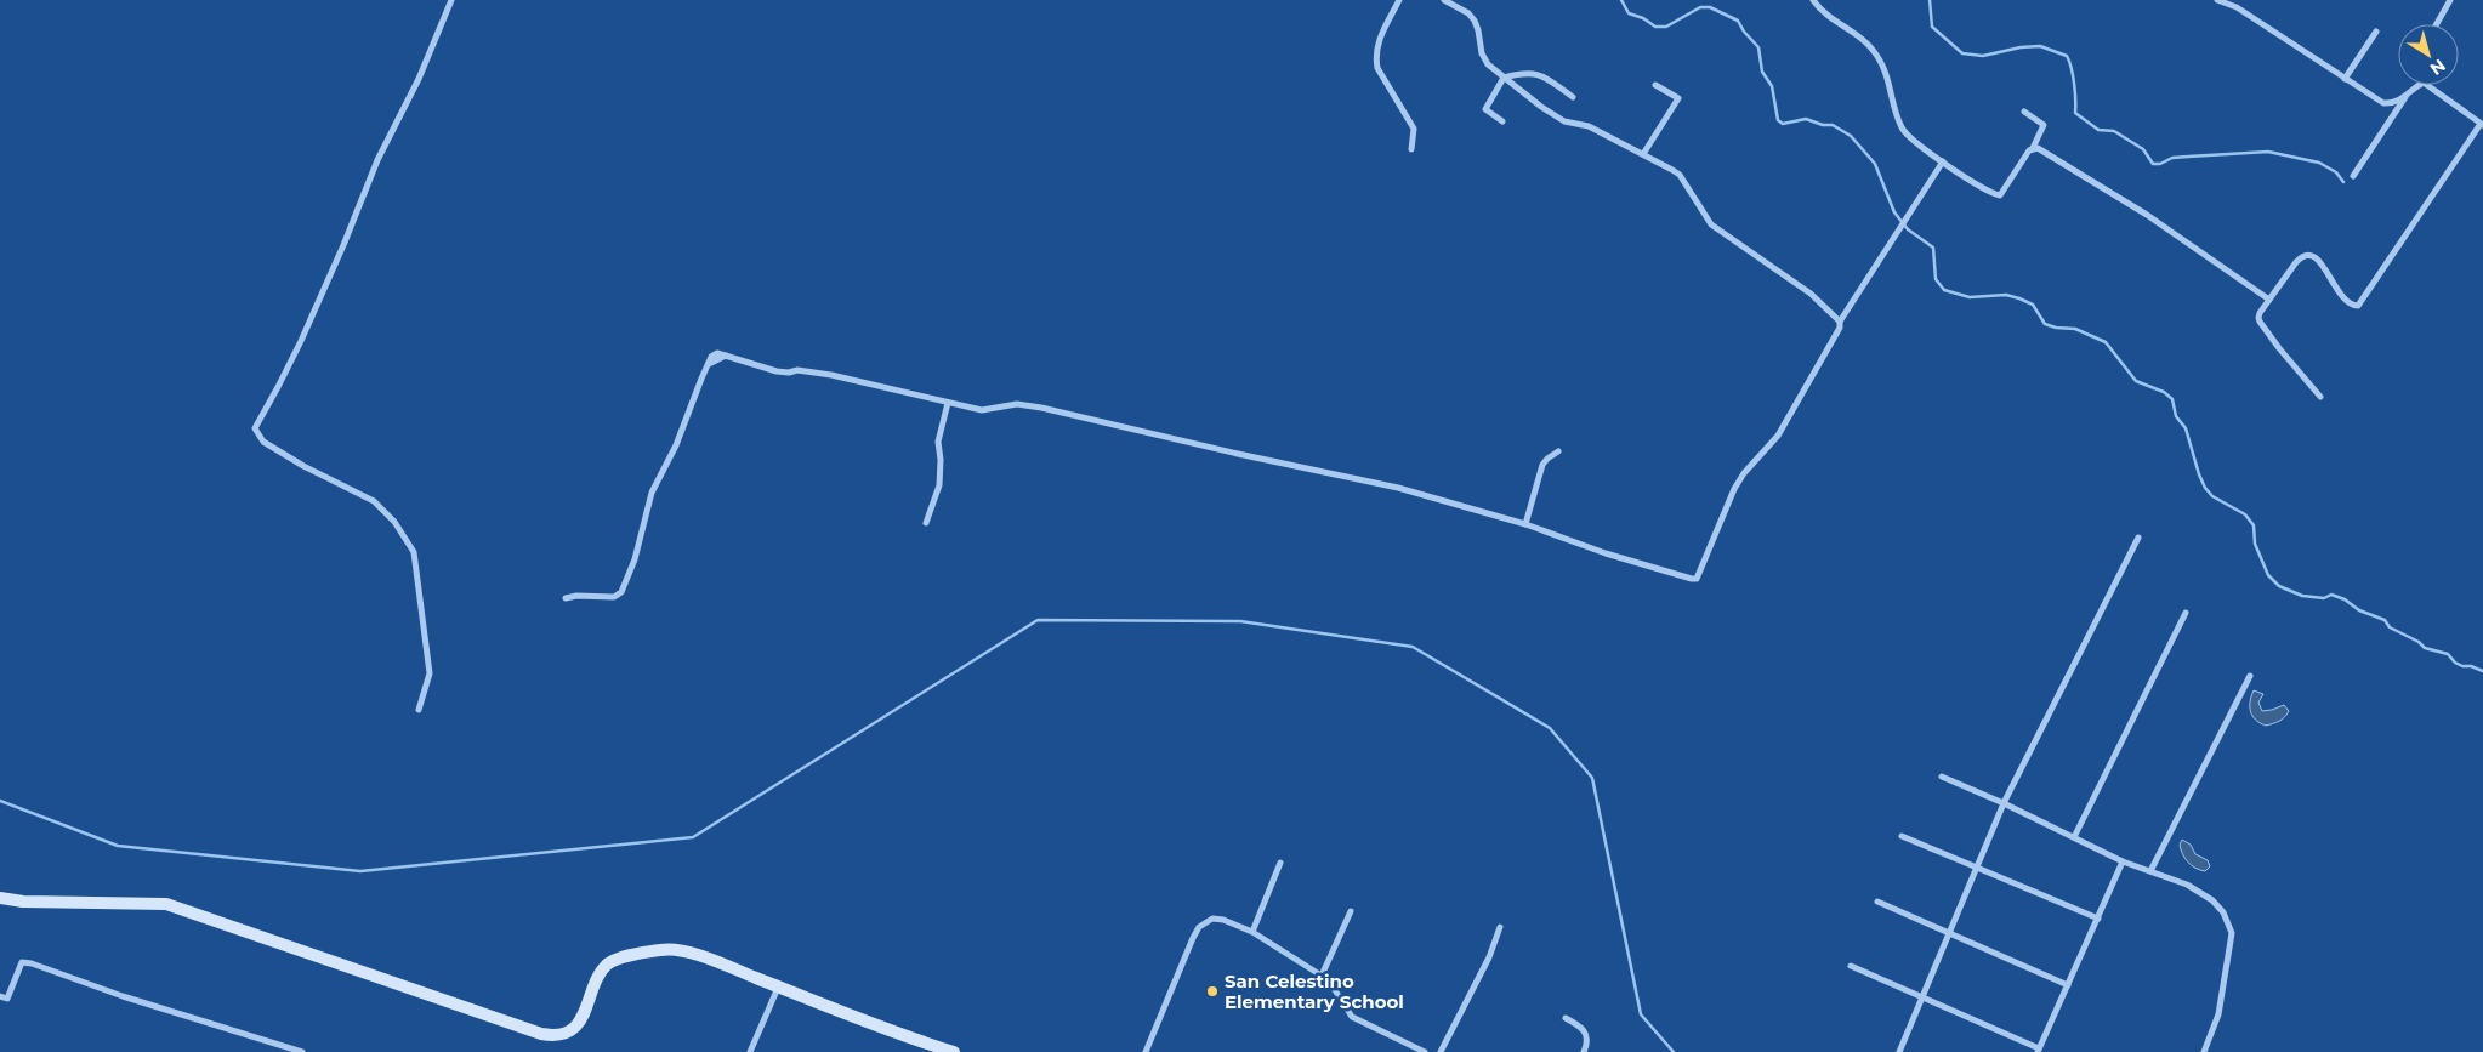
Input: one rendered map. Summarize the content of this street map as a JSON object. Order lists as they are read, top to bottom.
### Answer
{
  "places": ["San Celestino Elementary School"],
  "north": "bottom right"
}
